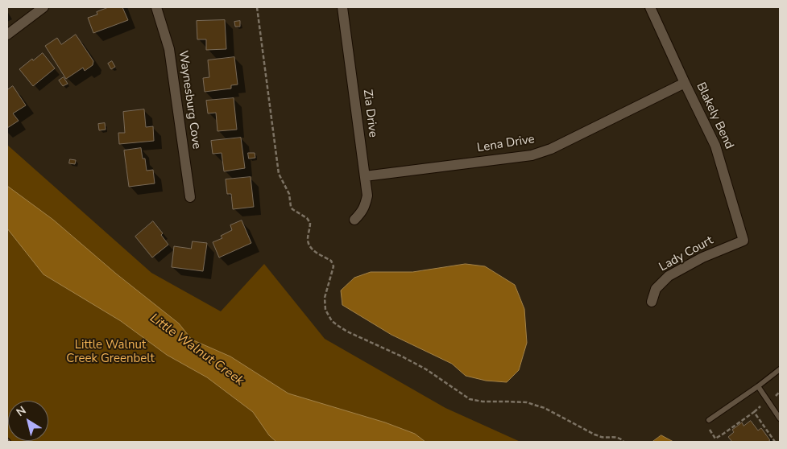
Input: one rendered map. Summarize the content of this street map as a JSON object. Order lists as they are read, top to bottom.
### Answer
{
  "streets": {
    "street": [
      "Waynesburg Cove",
      "Zia Drive",
      "Blakely Bend",
      "Lena Drive",
      "Lady Court"
    ]
  },
  "crossings": [
    ["Zia Drive", "Lena Drive"],
    ["Blakely Bend", "Lena Drive"],
    ["Blakely Bend", "Lady Court"]
  ],
  "water": ["Little Walnut Creek"],
  "parks": ["Little Walnut Creek Greenbelt"],
  "north": "top left"
}
